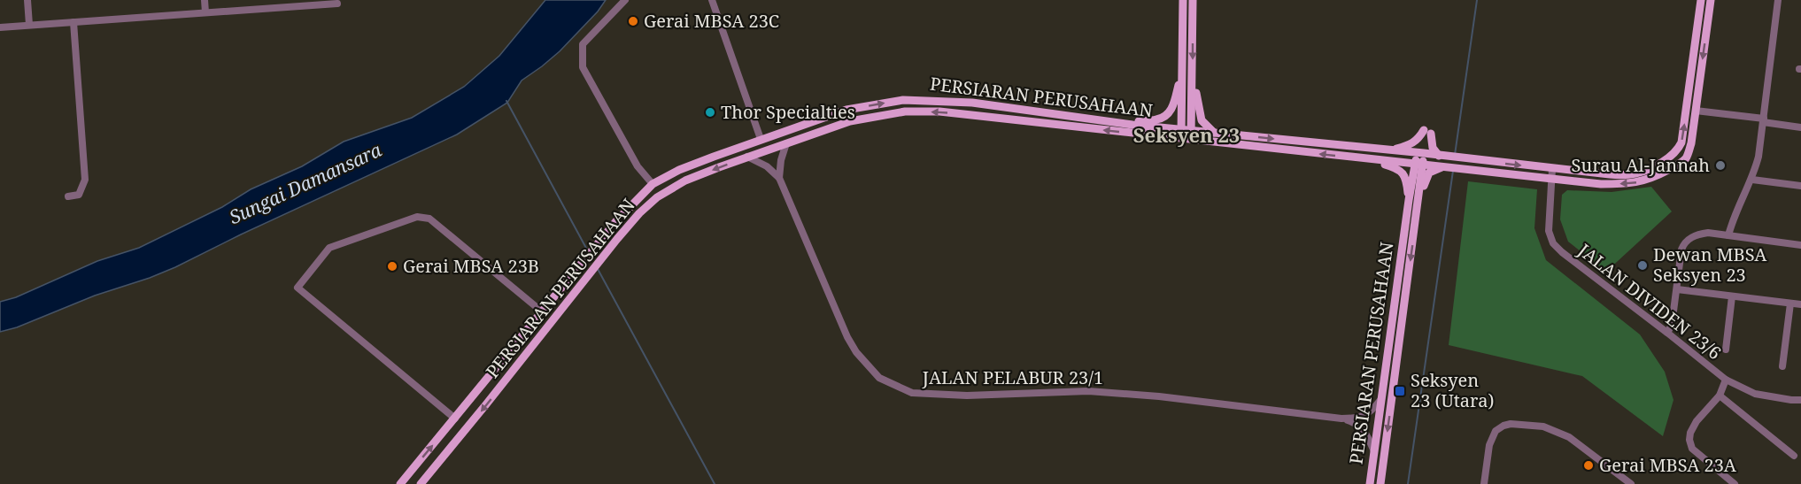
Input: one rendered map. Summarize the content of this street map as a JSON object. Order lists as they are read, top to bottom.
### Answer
{
  "streets": {
    "main road": ["PERSIARAN PERUSAHAAN"],
    "street": ["JALAN DIVIDEN 23/6", "JALAN PELABUR 23/1"]
  },
  "crossings": [
    ["PERSIARAN PERUSAHAAN", "JALAN DIVIDEN 23/6"],
    ["PERSIARAN PERUSAHAAN", "JALAN PELABUR 23/1"]
  ],
  "districts": ["Seksyen 23"],
  "water": ["Sungai Damansara"],
  "places": {
    "other": [
      "Gerai MBSA 23C",
      "Thor Specialties",
      "Surau Al-Jannah",
      "Dewan MBSA Seksyen 23",
      "Gerai MBSA 23B",
      "Gerai MBSA 23A"
    ],
    "transit": ["Seksyen 23 (Utara)"]
  }
}
